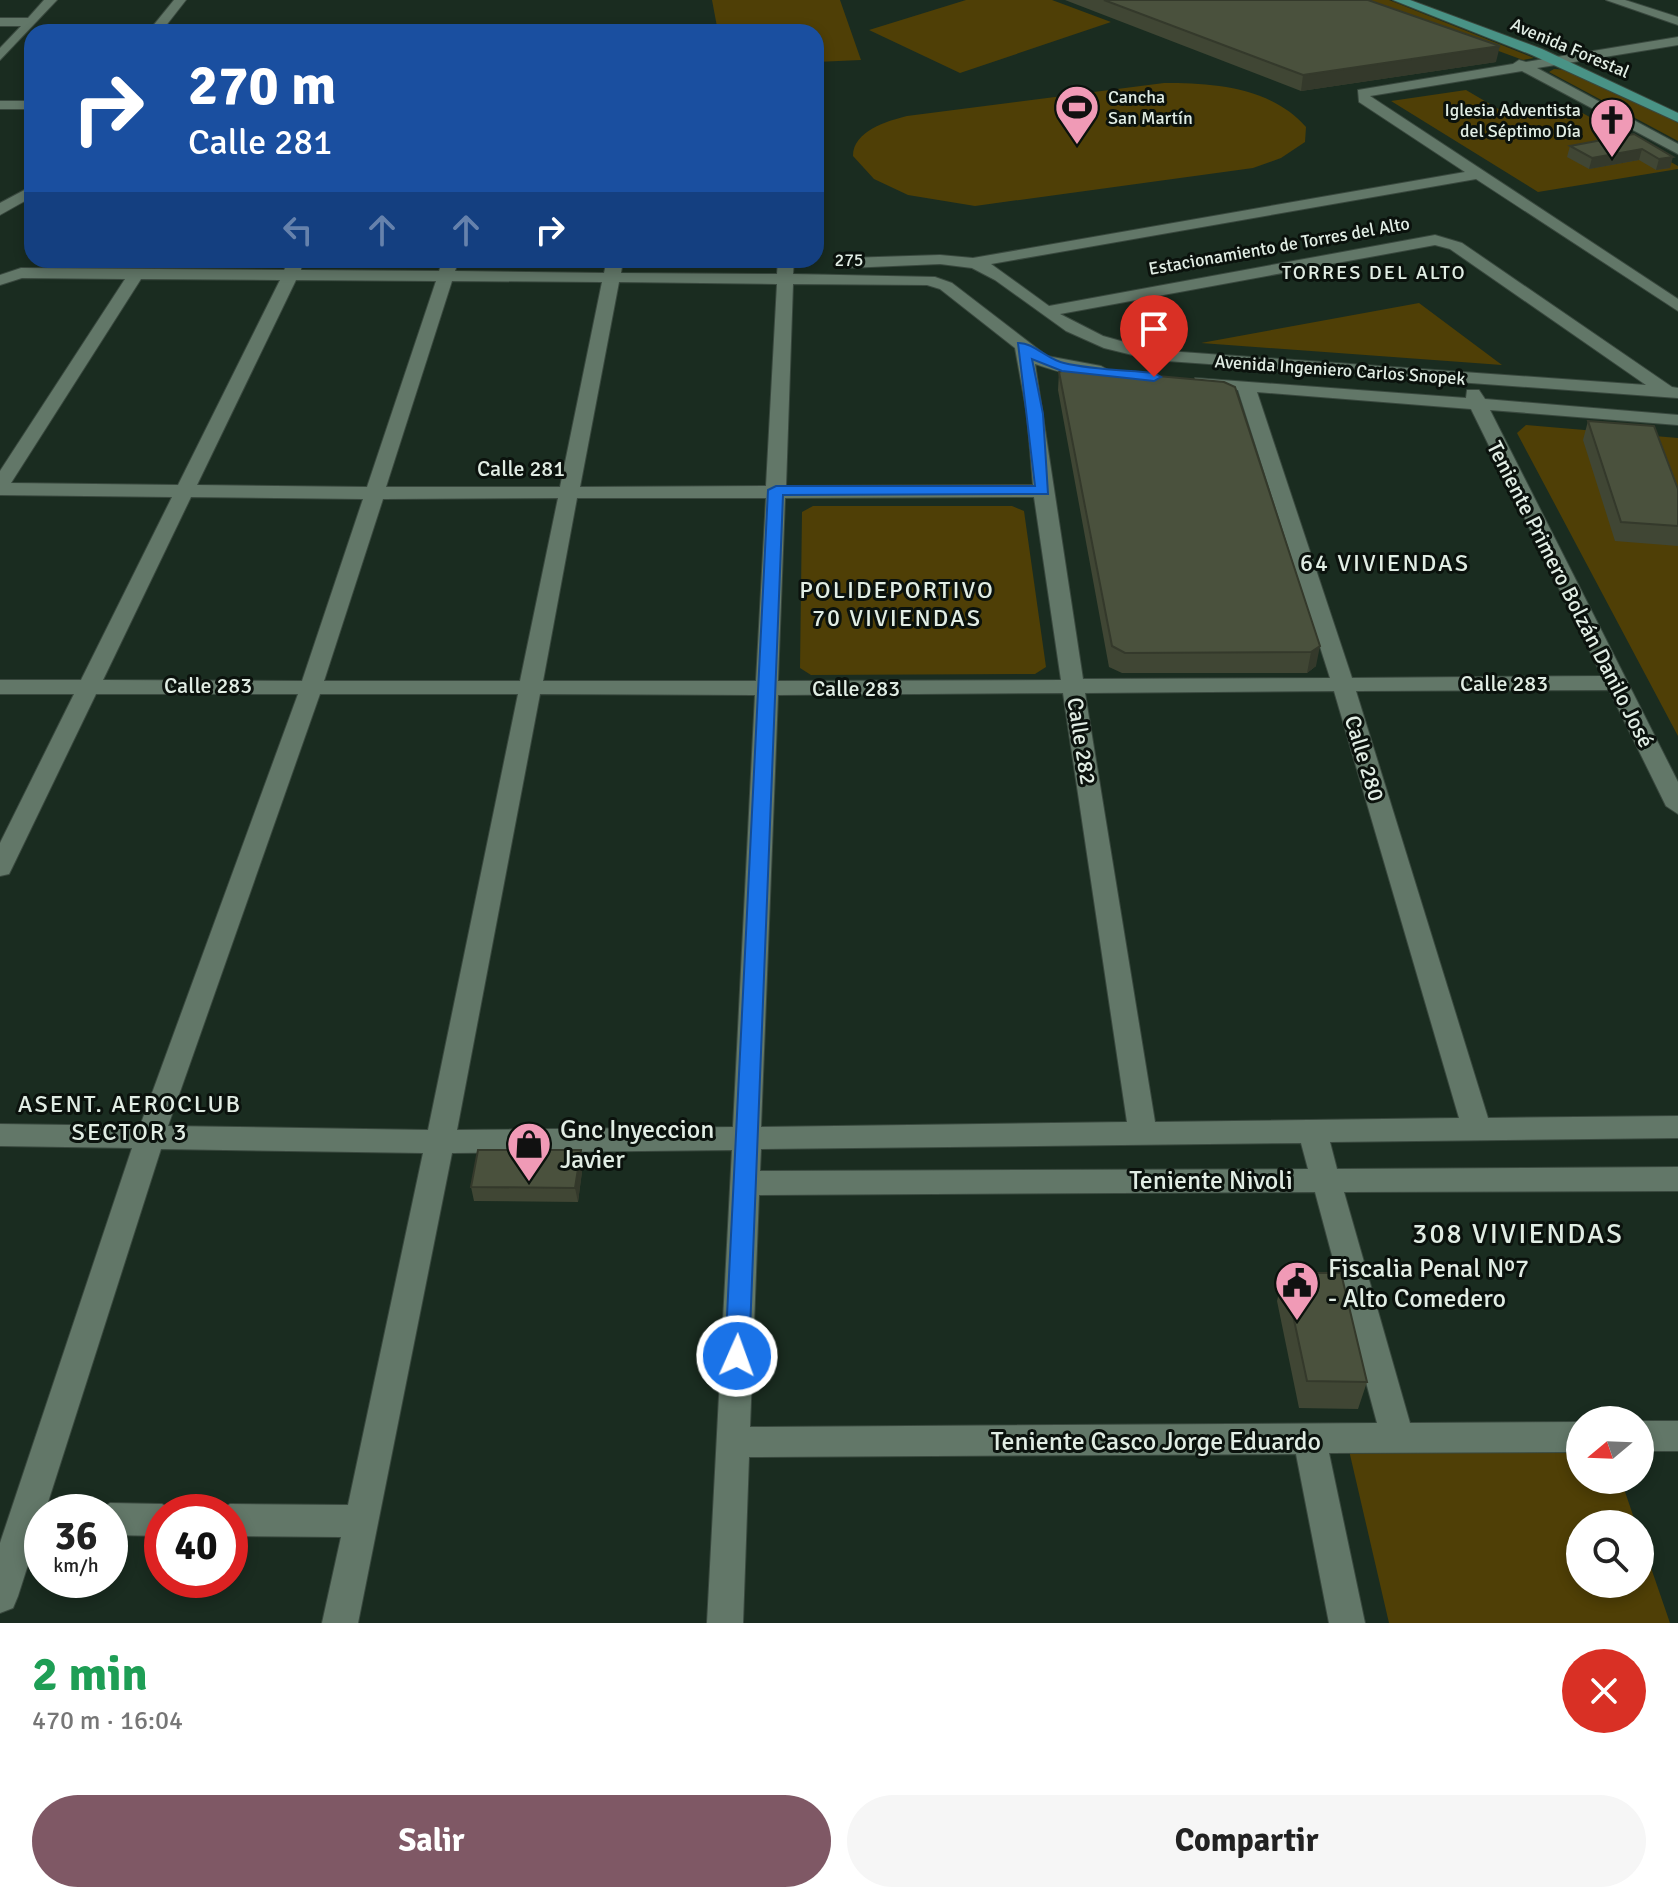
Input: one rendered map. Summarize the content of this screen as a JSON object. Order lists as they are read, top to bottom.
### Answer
{
  "streets": {
    "main road": ["Avenida Forestal"],
    "street": [
      "Estacionamiento de Torres del Alto",
      "275",
      "Avenida Ingeniero Carlos Snopek",
      "Calle 281",
      "Teniente Primero Bolzán Danilo José",
      "Calle 283",
      "Calle 282",
      "Calle 280",
      "Teniente Nivoli",
      "Teniente Casco Jorge Eduardo"
    ]
  },
  "crossings": [
    ["Estacionamiento de Torres del Alto", "Avenida Ingeniero Carlos Snopek"],
    ["275", "Calle 282"],
    ["Avenida Ingeniero Carlos Snopek", "Teniente Primero Bolzán Danilo José"],
    ["Avenida Ingeniero Carlos Snopek", "Calle 280"],
    ["Calle 281", "Calle 282"],
    ["Teniente Primero Bolzán Danilo José", "Calle 283"],
    ["Calle 283", "Calle 282"],
    ["Calle 283", "Calle 280"],
    ["Calle 282", "Teniente Nivoli"],
    ["Calle 280", "Teniente Nivoli"]
  ],
  "districts": [
    "TORRES DEL ALTO",
    "64 VIVIENDAS",
    "POLIDEPORTIVO 70 VIVIENDAS",
    "ASENT. AEROCLUB SECTOR 3",
    "308 VIVIENDAS"
  ],
  "places": {
    "sports": ["Cancha San Martín"],
    "church": ["Iglesia Adventista del Séptimo Día"],
    "shop": ["Gnc Inyeccion Javier"],
    "public building": ["Fiscalia Penal Nº7 - Alto Comedero"]
  },
  "north": "left",
  "page": {
    "turn": ["270 m", "Calle 281"],
    "speed": "36 km/h",
    "limit": "40",
    "heading": ["2 min", "470 m · 16:04"],
    "buttons": ["Salir", "Compartir"]
  }
}
